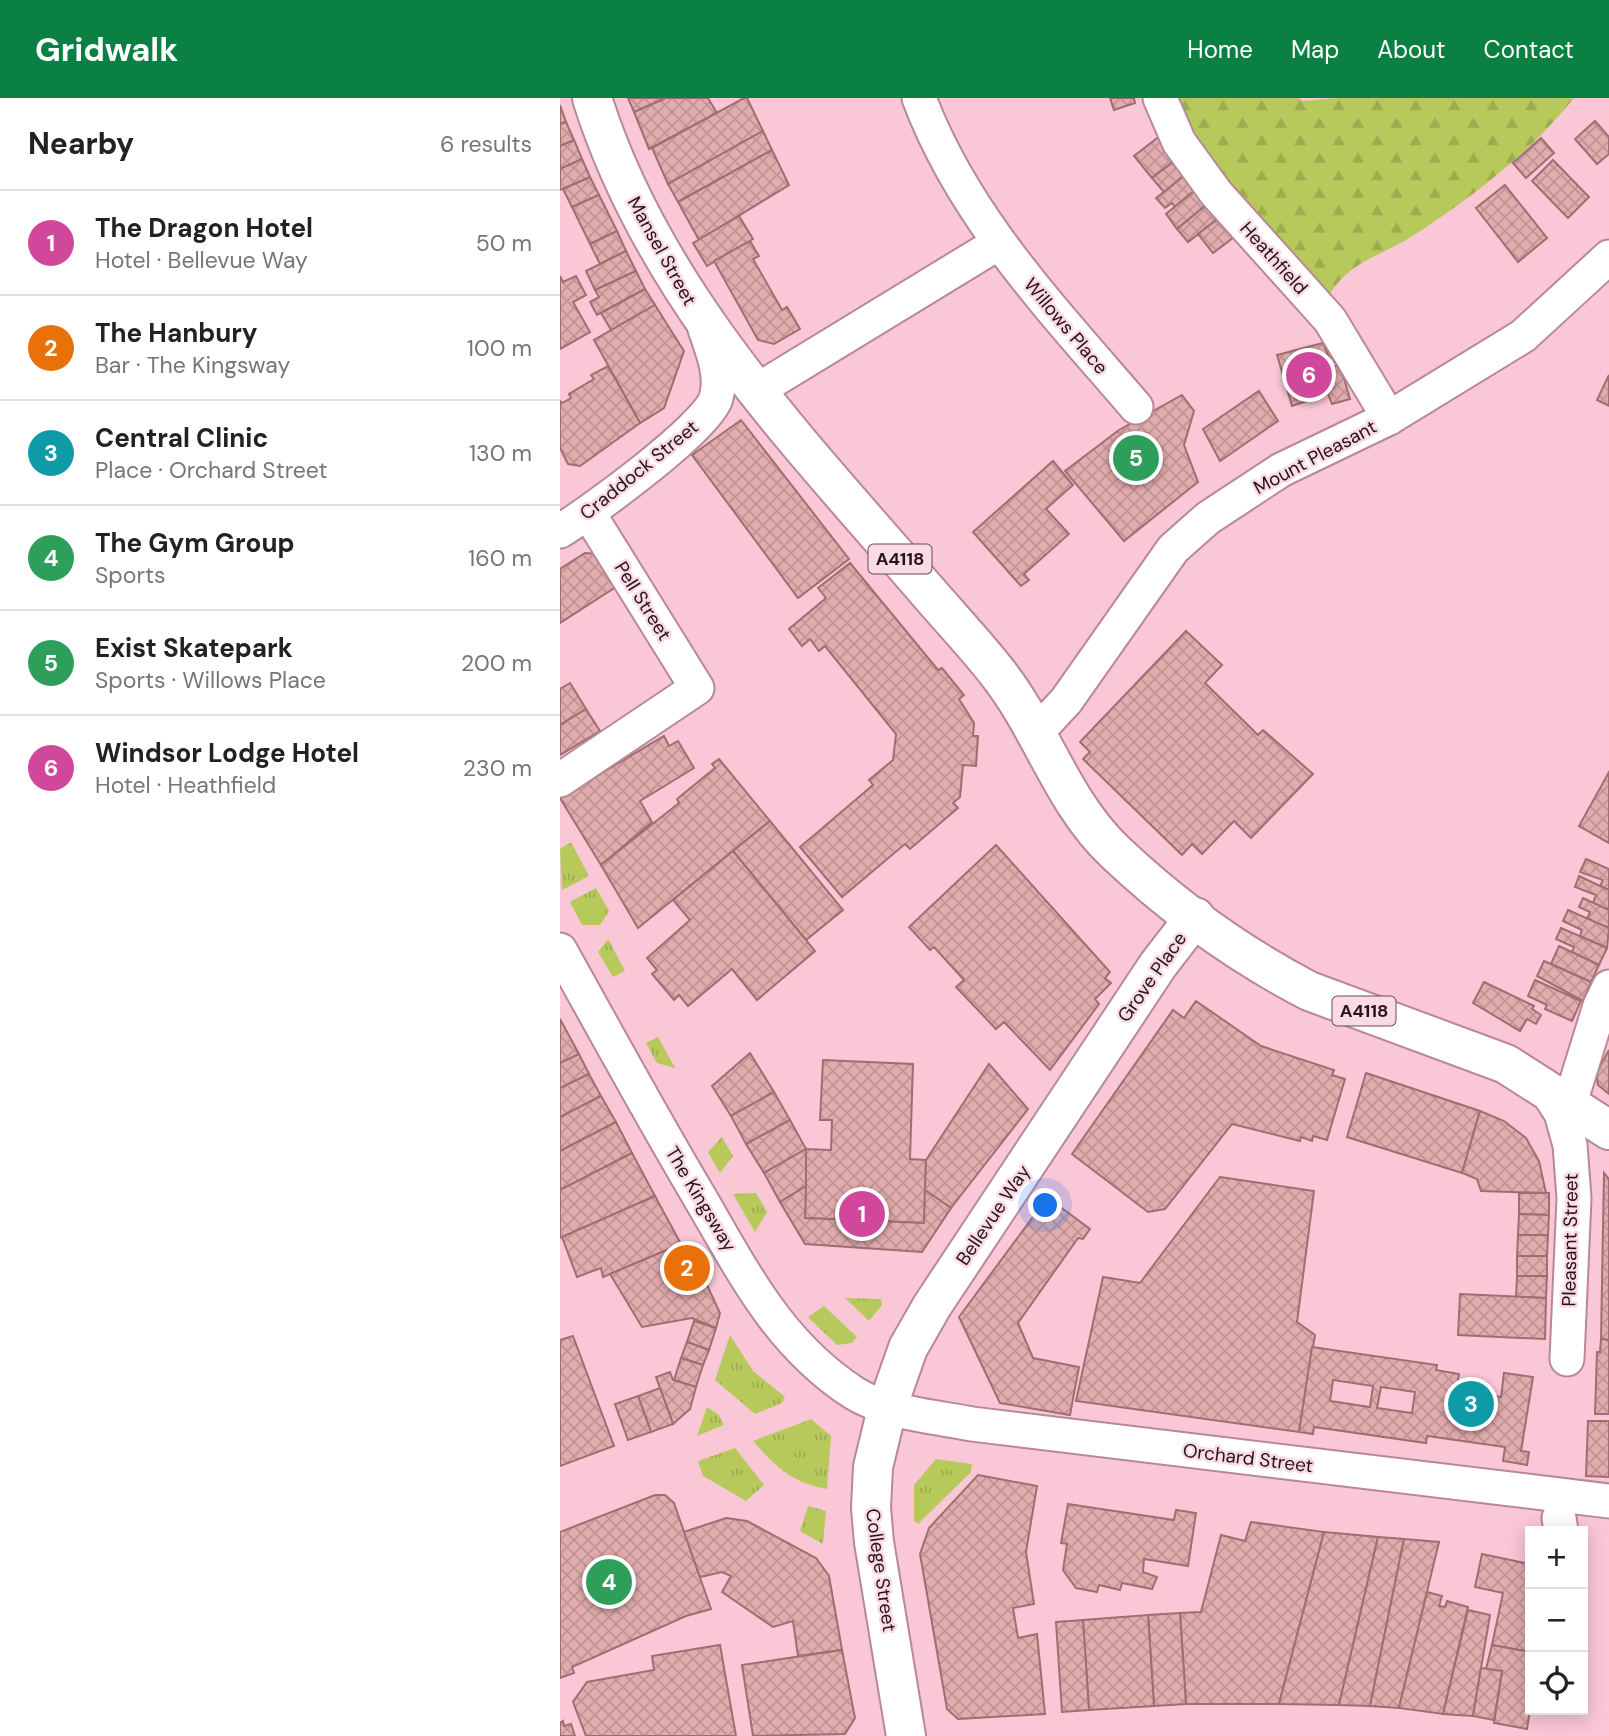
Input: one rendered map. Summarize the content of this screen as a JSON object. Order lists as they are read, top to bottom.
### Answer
{
  "streets": {
    "main road": [
      "Mansel Street",
      "A4118",
      "Grove Place",
      "Bellevue Way",
      "College Street"
    ],
    "street": [
      "Heathfield",
      "Willows Place",
      "Mount Pleasant",
      "Craddock Street",
      "Pell Street",
      "The Kingsway",
      "Pleasant Street",
      "Orchard Street"
    ]
  },
  "crossings": [
    ["Mansel Street", "Craddock Street"],
    ["Mansel Street", "A4118"],
    ["Heathfield", "Mount Pleasant"],
    ["Mount Pleasant", "A4118"],
    ["Mount Pleasant", "Grove Place"],
    ["Craddock Street", "Pell Street"],
    ["A4118", "Grove Place"],
    ["A4118", "Pleasant Street"],
    ["Grove Place", "Bellevue Way"],
    ["The Kingsway", "Bellevue Way"],
    ["The Kingsway", "Orchard Street"],
    ["The Kingsway", "College Street"],
    ["Bellevue Way", "Orchard Street"],
    ["Bellevue Way", "College Street"],
    ["Orchard Street", "College Street"]
  ],
  "page": {
    "header": "Gridwalk",
    "nav": [
      "Home",
      "Map",
      "About",
      "Contact"
    ],
    "heading": ["Nearby", "6 results"],
    "list": [
      {
        "mark": "1",
        "name": "The Dragon Hotel",
        "note": "Hotel · Bellevue Way",
        "value": "50 m"
      },
      {
        "mark": "2",
        "name": "The Hanbury",
        "note": "Bar · The Kingsway",
        "value": "100 m"
      },
      {
        "mark": "3",
        "name": "Central Clinic",
        "note": "Place · Orchard Street",
        "value": "130 m"
      },
      {
        "mark": "4",
        "name": "The Gym Group",
        "note": "Sports",
        "value": "160 m"
      },
      {
        "mark": "5",
        "name": "Exist Skatepark",
        "note": "Sports · Willows Place",
        "value": "200 m"
      },
      {
        "mark": "6",
        "name": "Windsor Lodge Hotel",
        "note": "Hotel · Heathfield",
        "value": "230 m"
      }
    ],
    "pins": [
      "6",
      "5",
      "1",
      "2",
      "3",
      "4"
    ],
    "map_buttons": ["+", "−"]
  }
}
